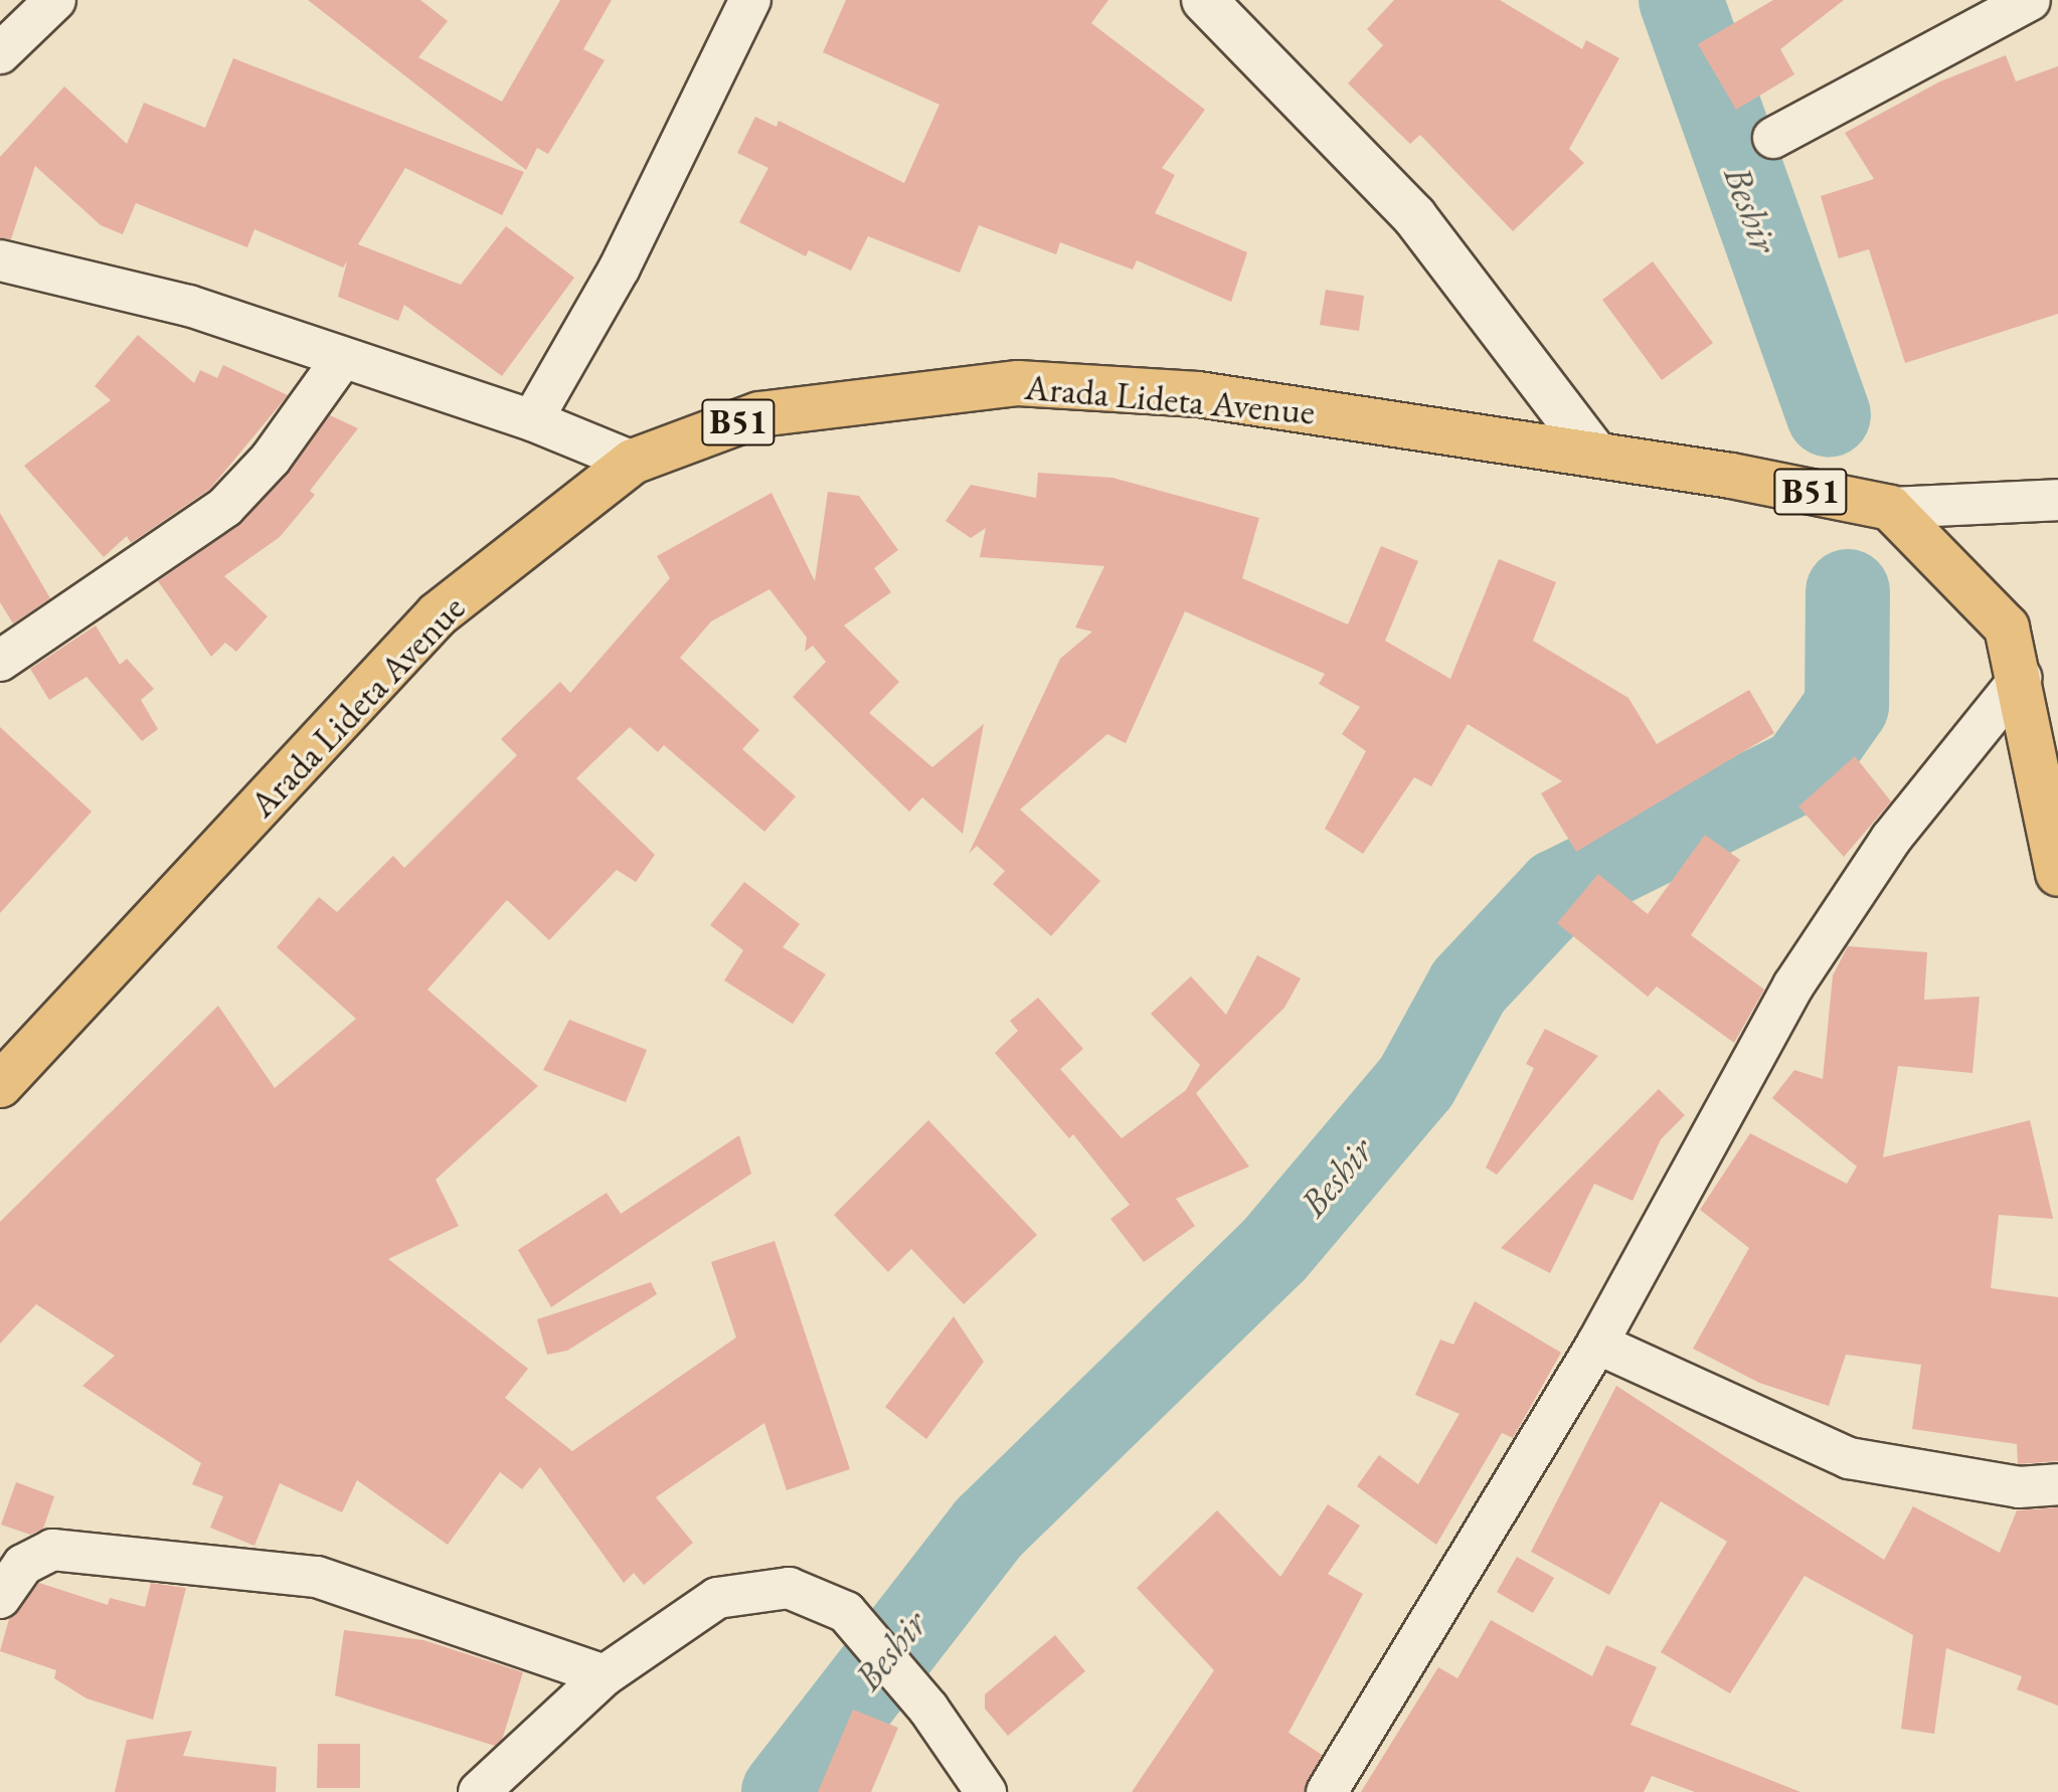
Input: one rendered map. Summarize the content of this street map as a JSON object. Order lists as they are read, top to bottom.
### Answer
{
  "streets": {
    "highway": ["Arada Lideta Avenue", "B51"]
  },
  "crossings": [
    ["Arada Lideta Avenue", "B51"]
  ],
  "water": ["Beshir"]
}
